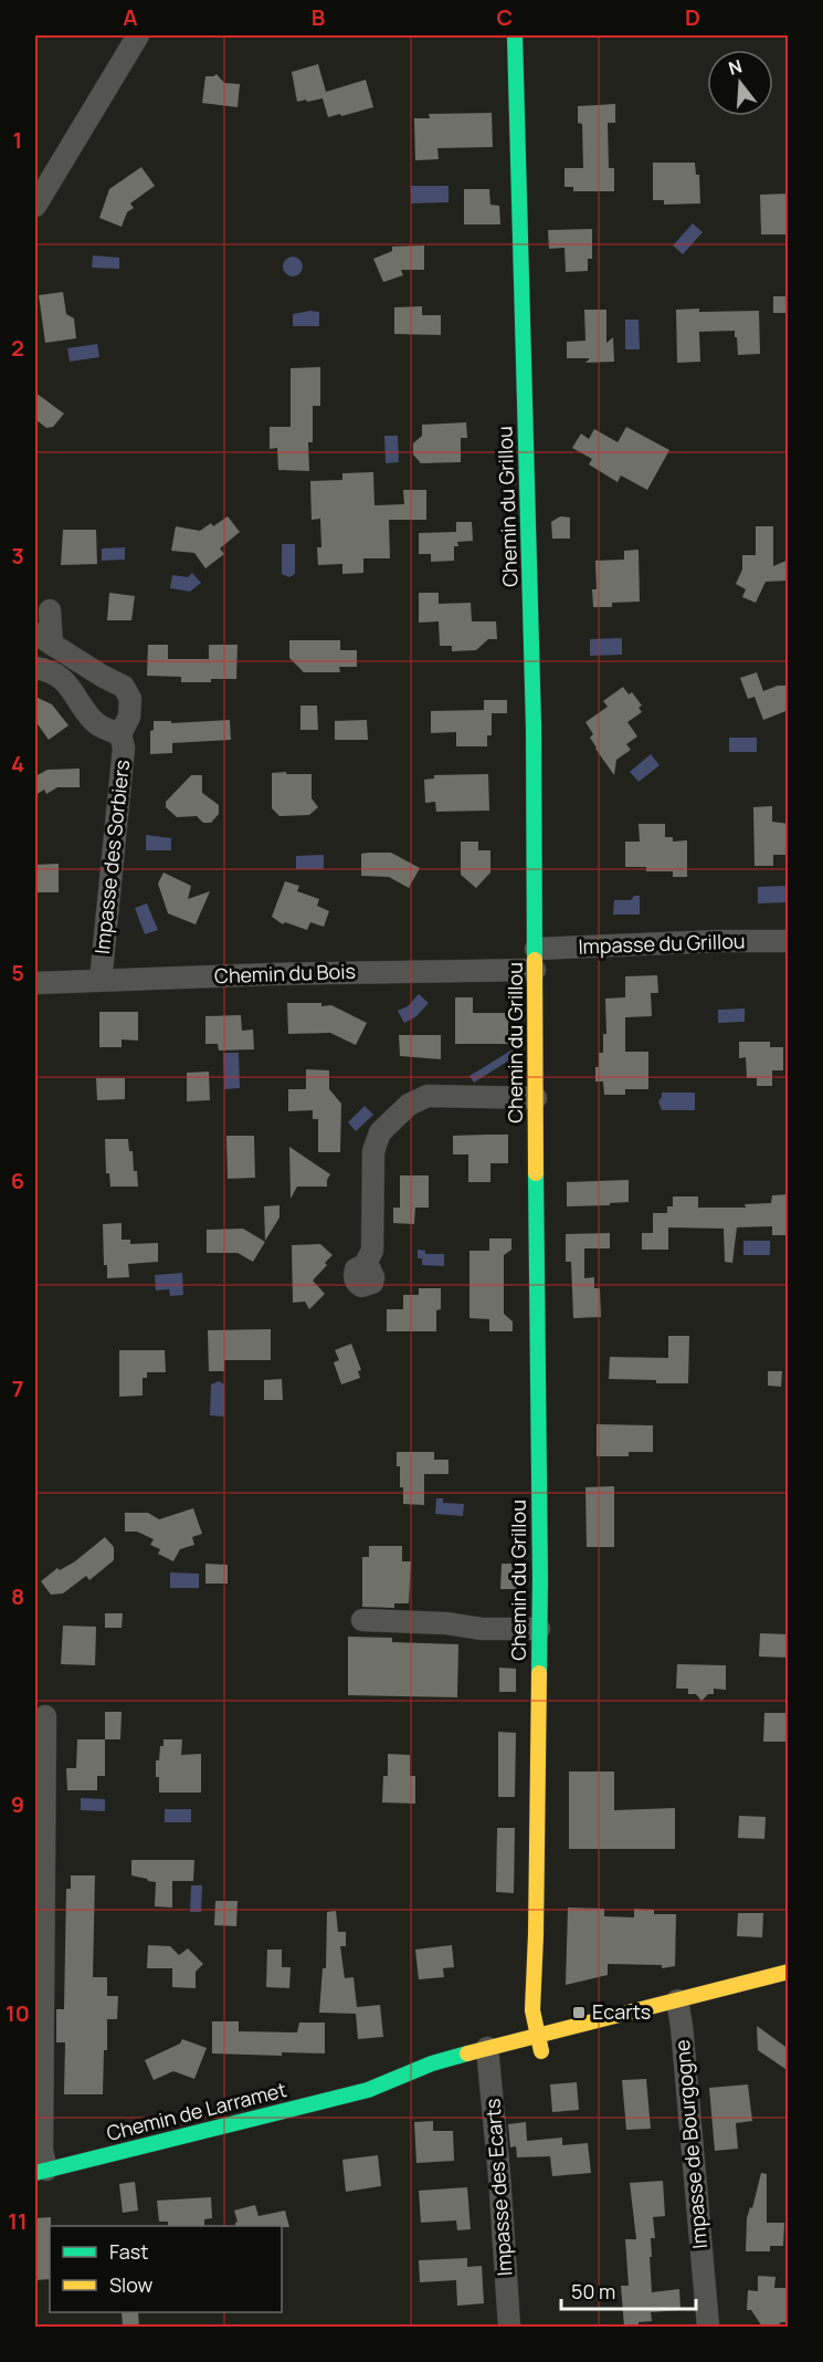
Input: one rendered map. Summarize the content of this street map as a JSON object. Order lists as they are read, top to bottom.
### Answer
{
  "streets": {
    "street": [
      "Chemin du Grillou",
      "Impasse des Sorbiers",
      "Impasse du Grillou",
      "Chemin du Bois",
      "Chemin de Larramet",
      "Impasse de Bourgogne",
      "Impasse des Ecarts"
    ]
  },
  "crossings": [
    ["Chemin du Grillou", "Impasse du Grillou"],
    ["Chemin du Grillou", "Chemin du Bois"],
    ["Chemin du Grillou", "Chemin de Larramet"],
    ["Impasse des Sorbiers", "Chemin du Bois"],
    ["Impasse du Grillou", "Chemin du Bois"],
    ["Chemin de Larramet", "Impasse de Bourgogne"],
    ["Chemin de Larramet", "Impasse des Ecarts"]
  ],
  "places": {
    "transit": ["Ecarts"]
  },
  "legend": ["Fast", "Slow"],
  "scale_bar": "50 m",
  "north": "top",
  "grid": {
    "columns": [
      "A",
      "B",
      "C",
      "D"
    ],
    "rows": [
      "1",
      "2",
      "3",
      "4",
      "5",
      "6",
      "7",
      "8",
      "9",
      "10",
      "11"
    ]
  }
}
